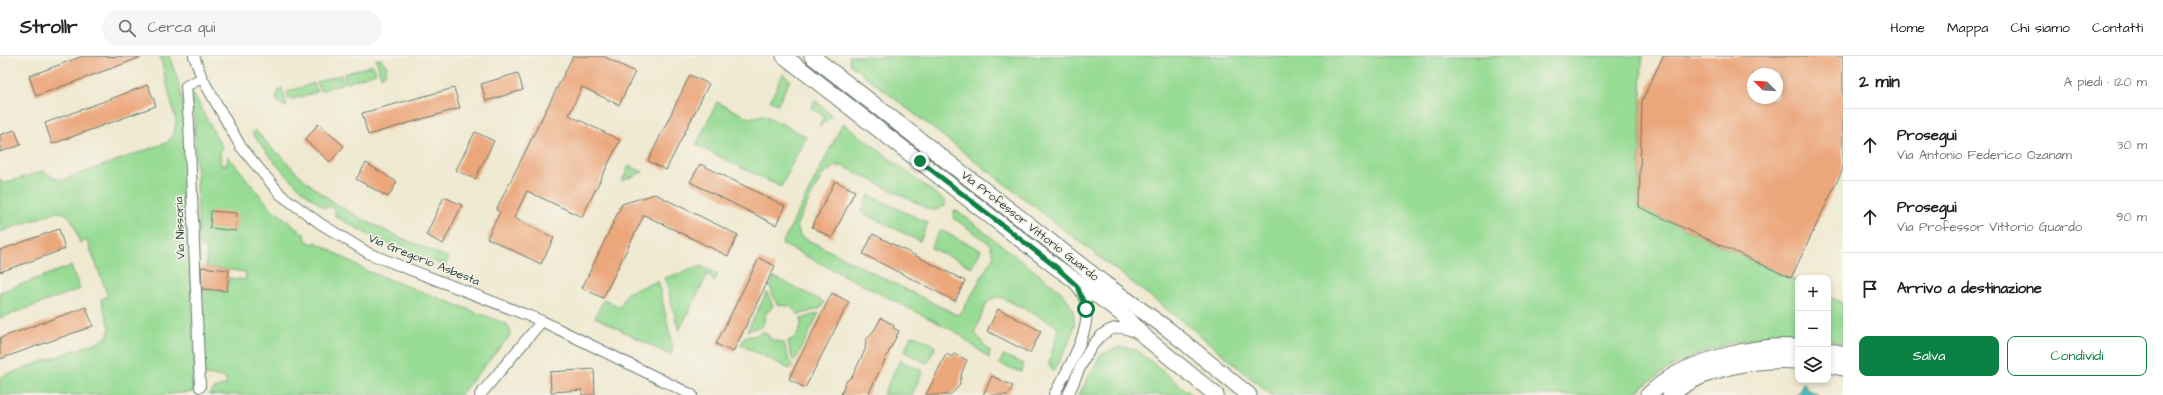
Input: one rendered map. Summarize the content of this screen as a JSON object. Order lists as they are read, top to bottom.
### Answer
{
  "streets": {
    "street": ["Via Professor Vittorio Guardo", "Via Nissoria", "Via Gregorio Asbesta"]
  },
  "crossings": [
    ["Via Nissoria", "Via Gregorio Asbesta"]
  ],
  "north": "top left",
  "page": {
    "header": "Strollr",
    "search": "Cerca qui",
    "nav": [
      "Home",
      "Mappa",
      "Chi siamo",
      "Contatti"
    ],
    "heading": ["2 min", "A piedi · 120 m"],
    "list": [
      ["Prosegui", "Via Antonio Federico Ozanam", "30 m"],
      ["Prosegui", "Via Professor Vittorio Guardo", "90 m"],
      "Arrivo a destinazione"
    ],
    "map_buttons": ["+", "−"],
    "buttons": ["Salva", "Condividi"]
  }
}
